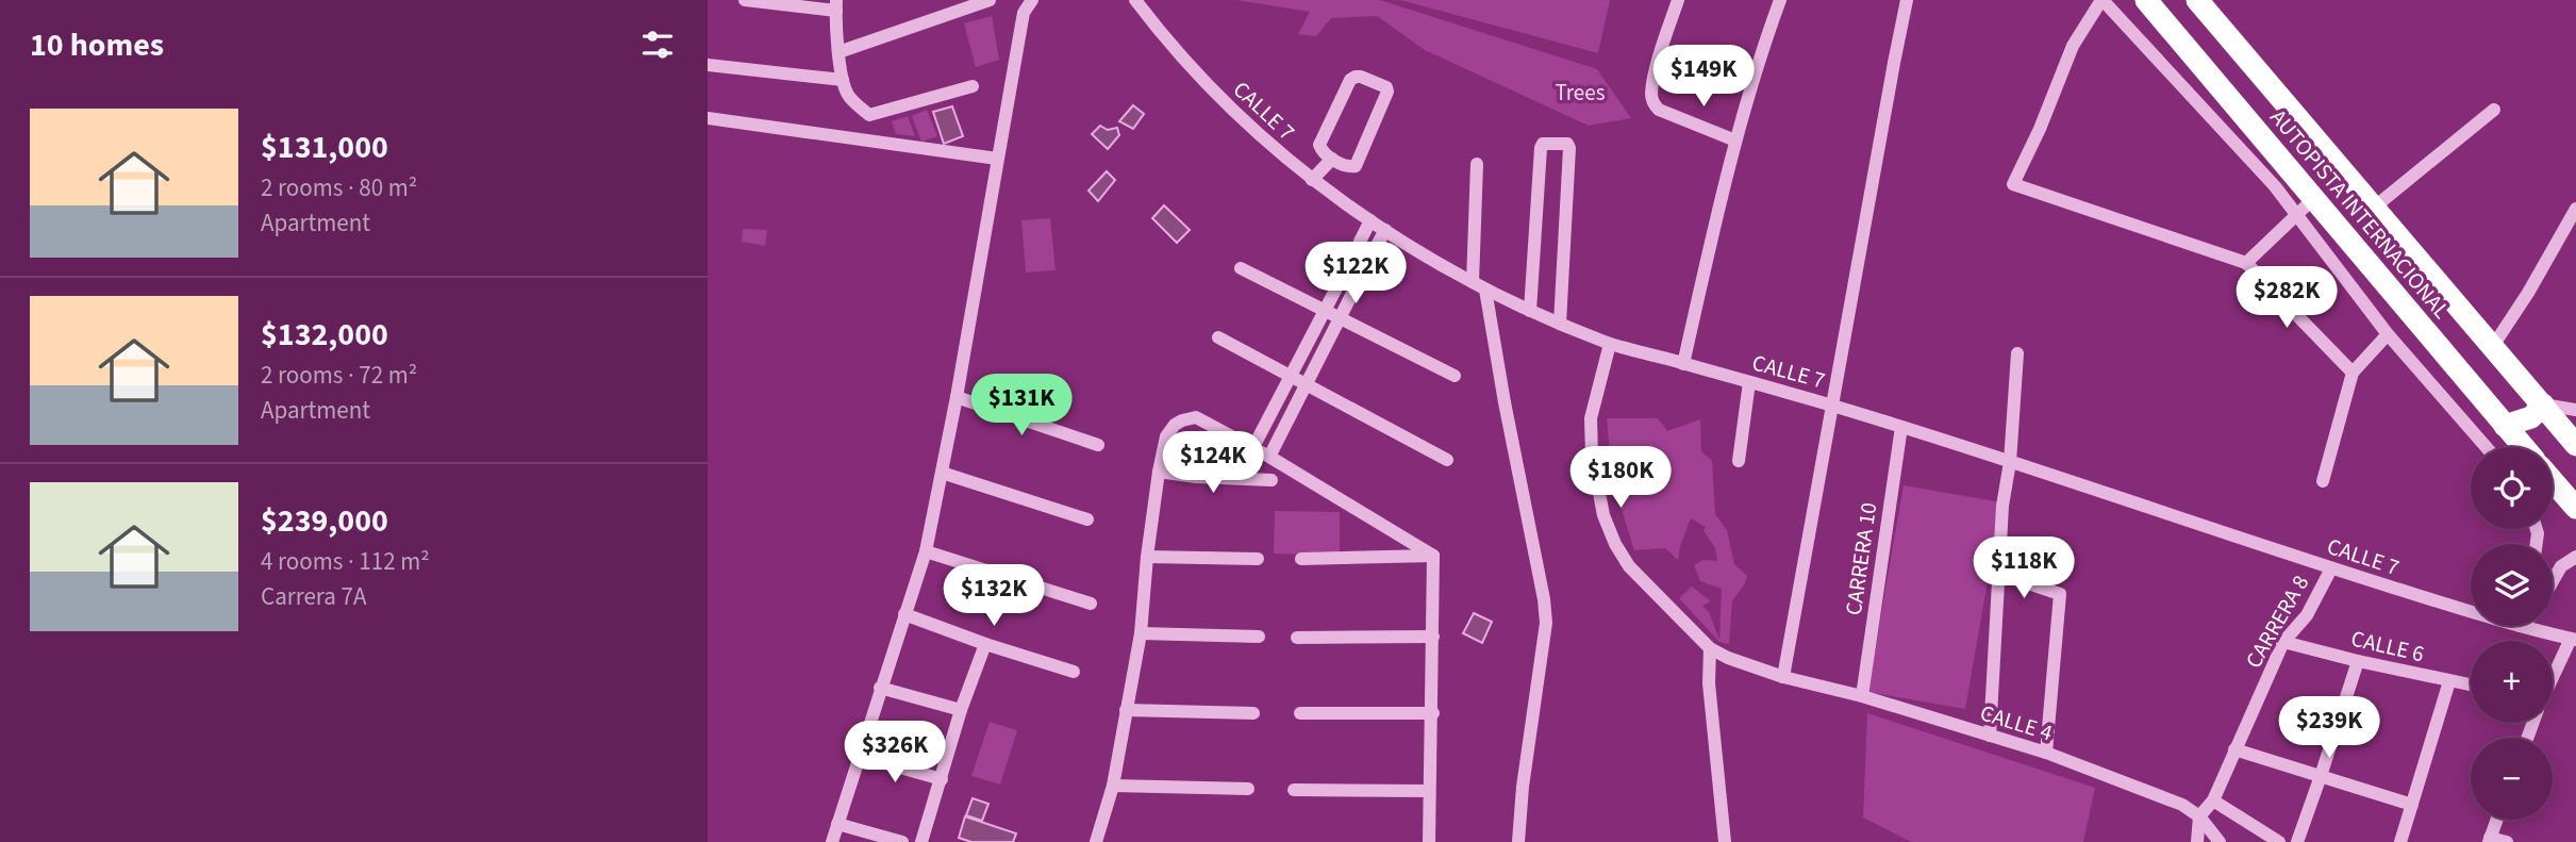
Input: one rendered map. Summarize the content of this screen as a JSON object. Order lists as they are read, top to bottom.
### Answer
{
  "streets": {
    "highway": ["AUTOPISTA INTERNACIONAL"],
    "street": [
      "CALLE 7",
      "CARRERA 10",
      "CARRERA 8",
      "CALLE 6",
      "CALLE 4"
    ]
  },
  "crossings": [
    ["CALLE 7", "CARRERA 10"],
    ["CALLE 7", "CARRERA 8"],
    ["CARRERA 10", "CALLE 4"],
    ["CARRERA 8", "CALLE 6"],
    ["CARRERA 8", "CALLE 4"]
  ],
  "parks": ["Trees"],
  "page": {
    "heading": "10 homes",
    "price": [
      "$149K",
      "$122K",
      "$282K",
      "$131K",
      "$124K",
      "$180K",
      "$118K",
      "$132K",
      "$239K",
      "$326K"
    ],
    "list": [
      {
        "name": "$131,000",
        "note": "2 rooms · 80 m² · Apartment"
      },
      {
        "name": "$132,000",
        "note": "2 rooms · 72 m² · Apartment"
      },
      {
        "name": "$239,000",
        "note": "4 rooms · 112 m² · Carrera 7A"
      }
    ],
    "map_buttons": ["+", "−"]
  }
}
